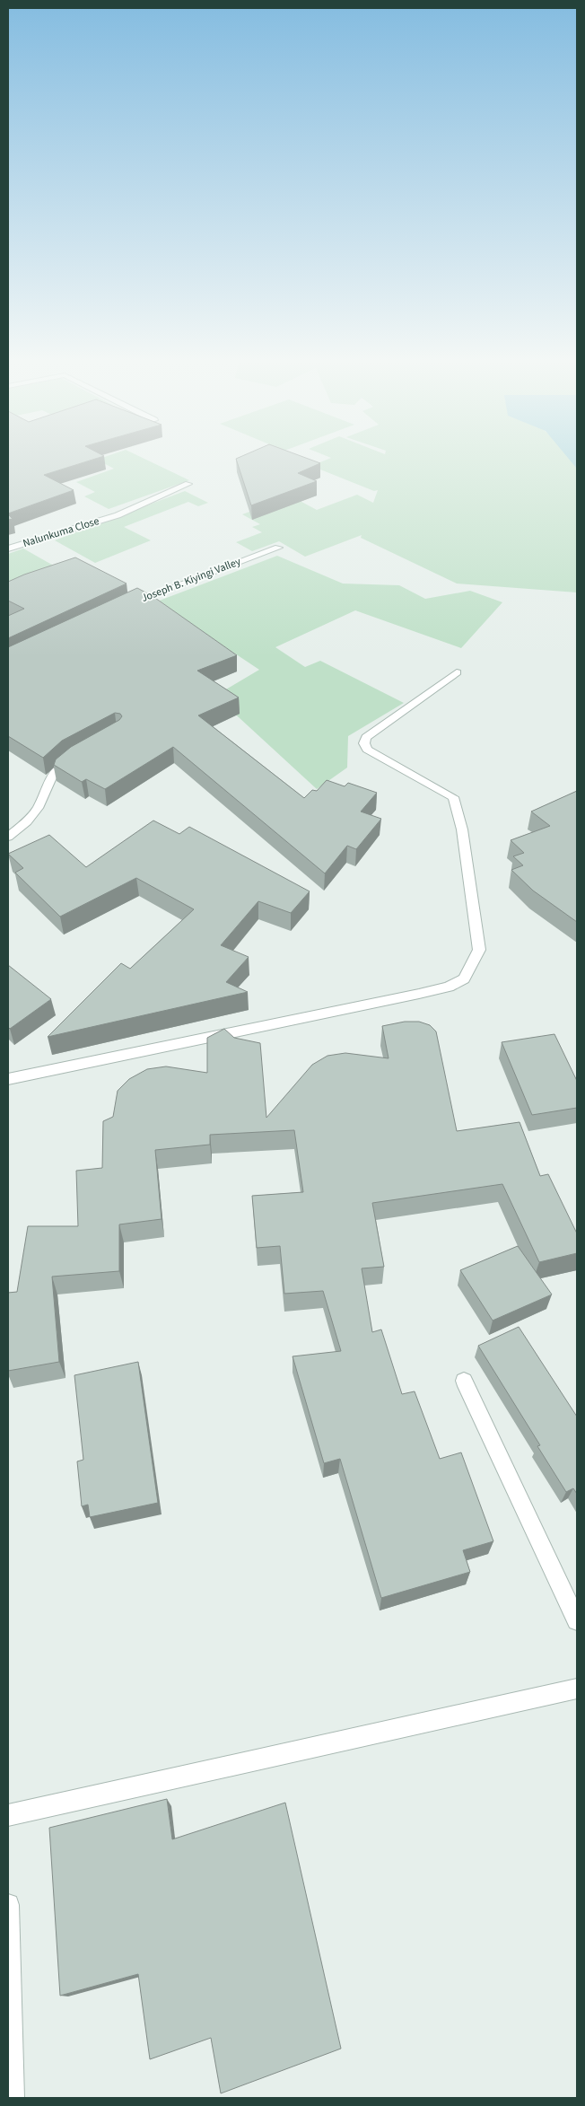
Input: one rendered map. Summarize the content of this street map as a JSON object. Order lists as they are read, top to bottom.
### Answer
{
  "streets": {
    "street": ["Nalunkuma Close", "Joseph B. Kiyingi Valley"]
  }
}
